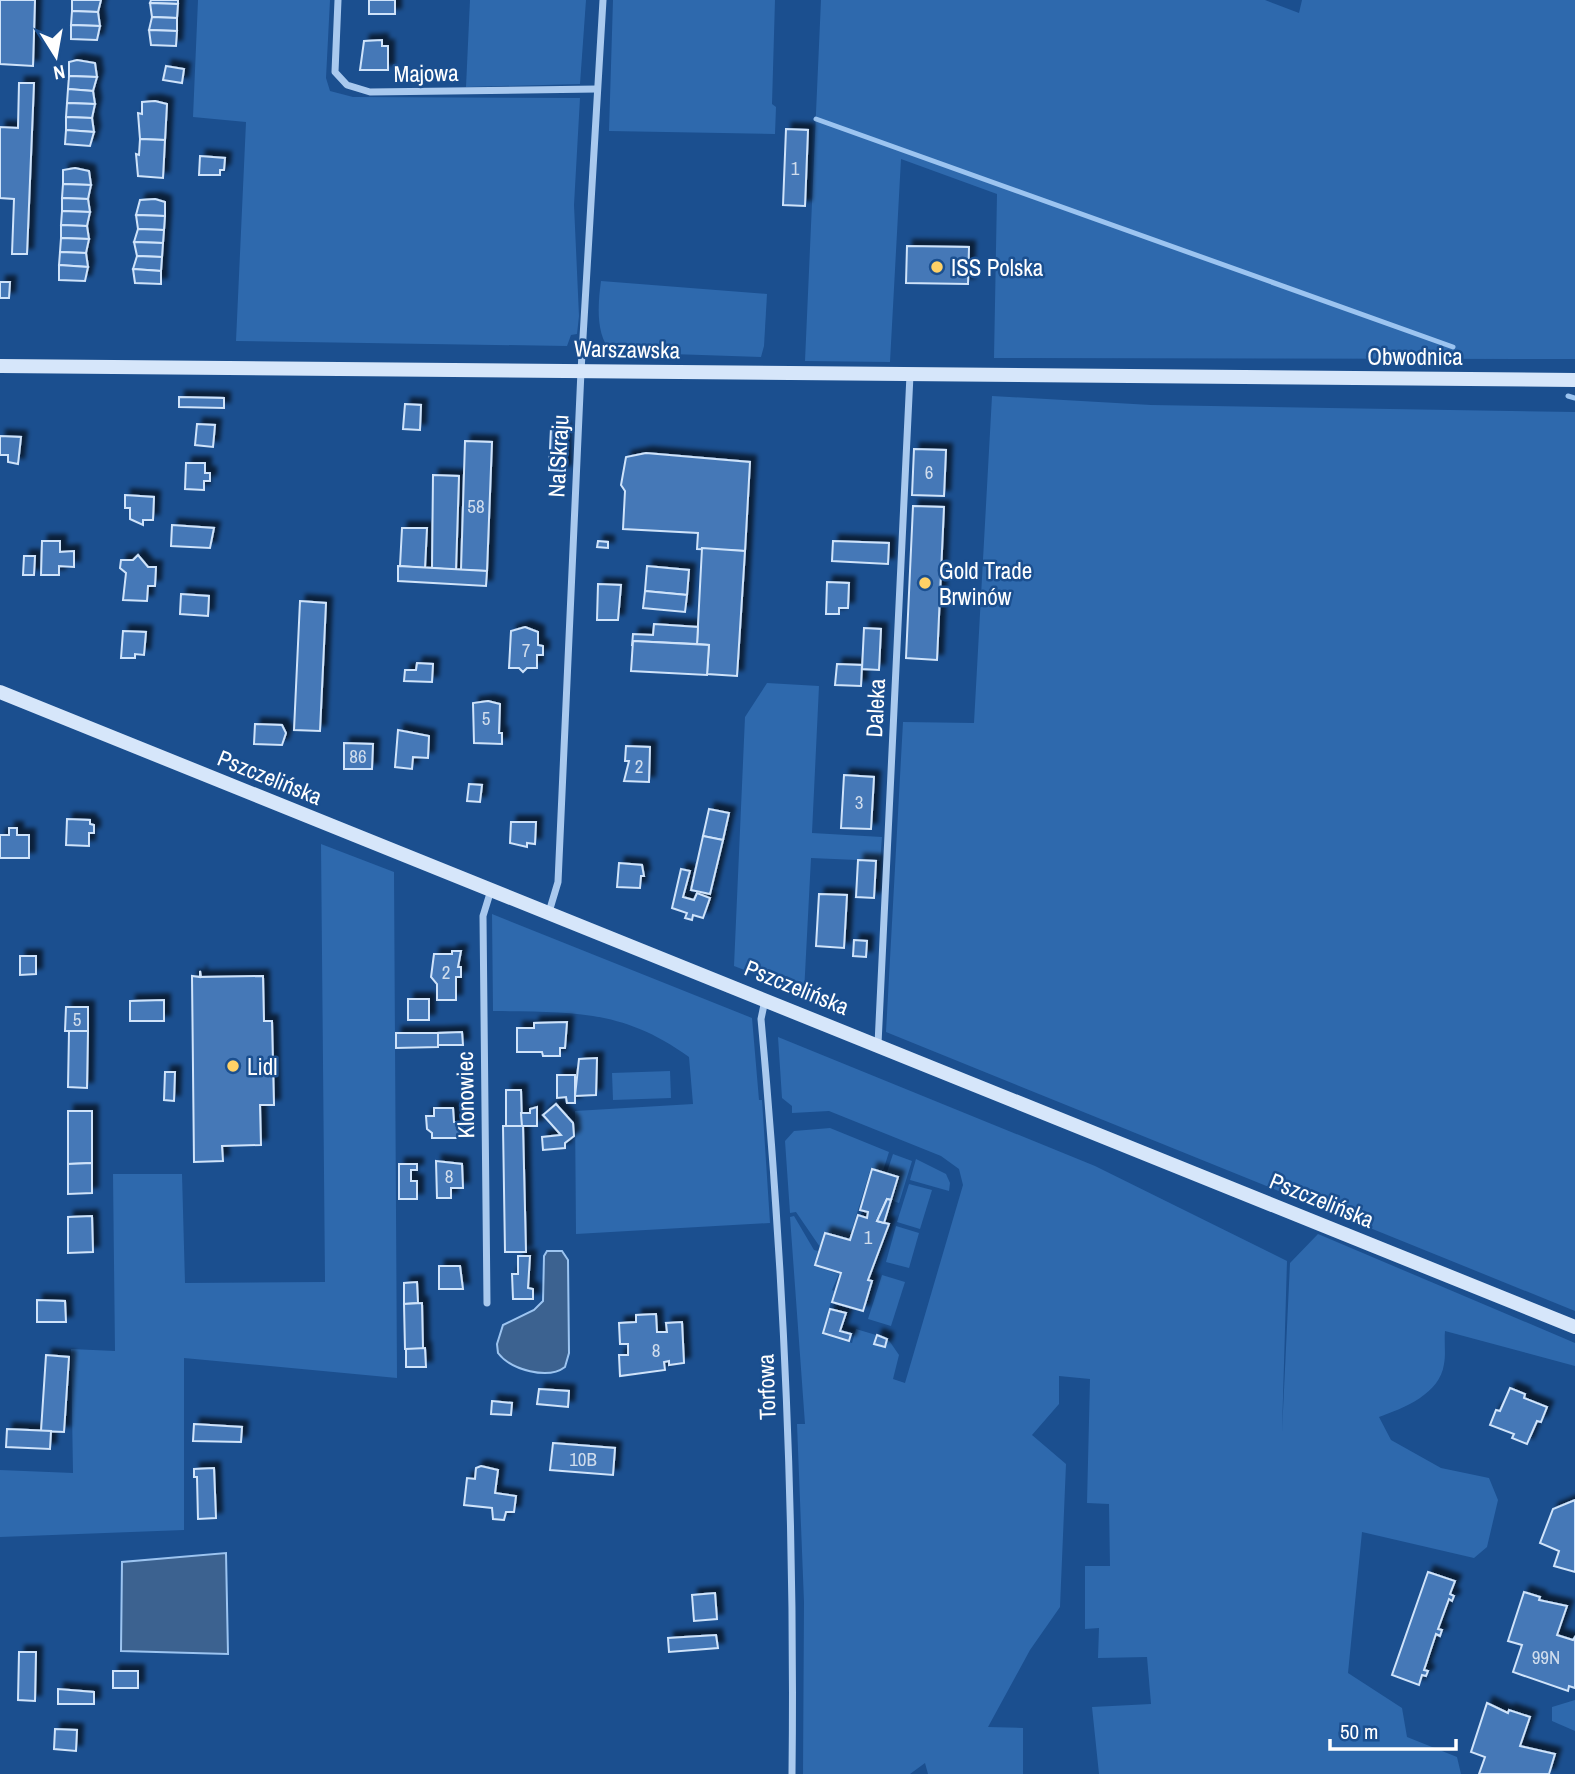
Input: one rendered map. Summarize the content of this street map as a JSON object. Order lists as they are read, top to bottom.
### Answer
{
  "streets": {
    "main road": ["Warszawska", "Obwodnica", "Pszczelińska"],
    "street": [
      "Majowa",
      "Na Skraju",
      "Daleka",
      "Klonowiec",
      "Torfowa"
    ]
  },
  "crossings": [
    ["Majowa", "Na Skraju"],
    ["Warszawska", "Obwodnica"],
    ["Warszawska", "Na Skraju"],
    ["Warszawska", "Daleka"],
    ["Na Skraju", "Pszczelińska"],
    ["Daleka", "Pszczelińska"],
    ["Pszczelińska", "Klonowiec"],
    ["Pszczelińska", "Torfowa"]
  ],
  "places": ["ISS Polska", "Gold Trade Brwinów", "Lidl"],
  "house_numbers": [
    "1",
    "6",
    "58",
    "7",
    "5",
    "86",
    "2",
    "3",
    "2",
    "5",
    "8",
    "1",
    "8",
    "10B",
    "99N"
  ],
  "scale_bar": "50 m",
  "north": "bottom"
}
